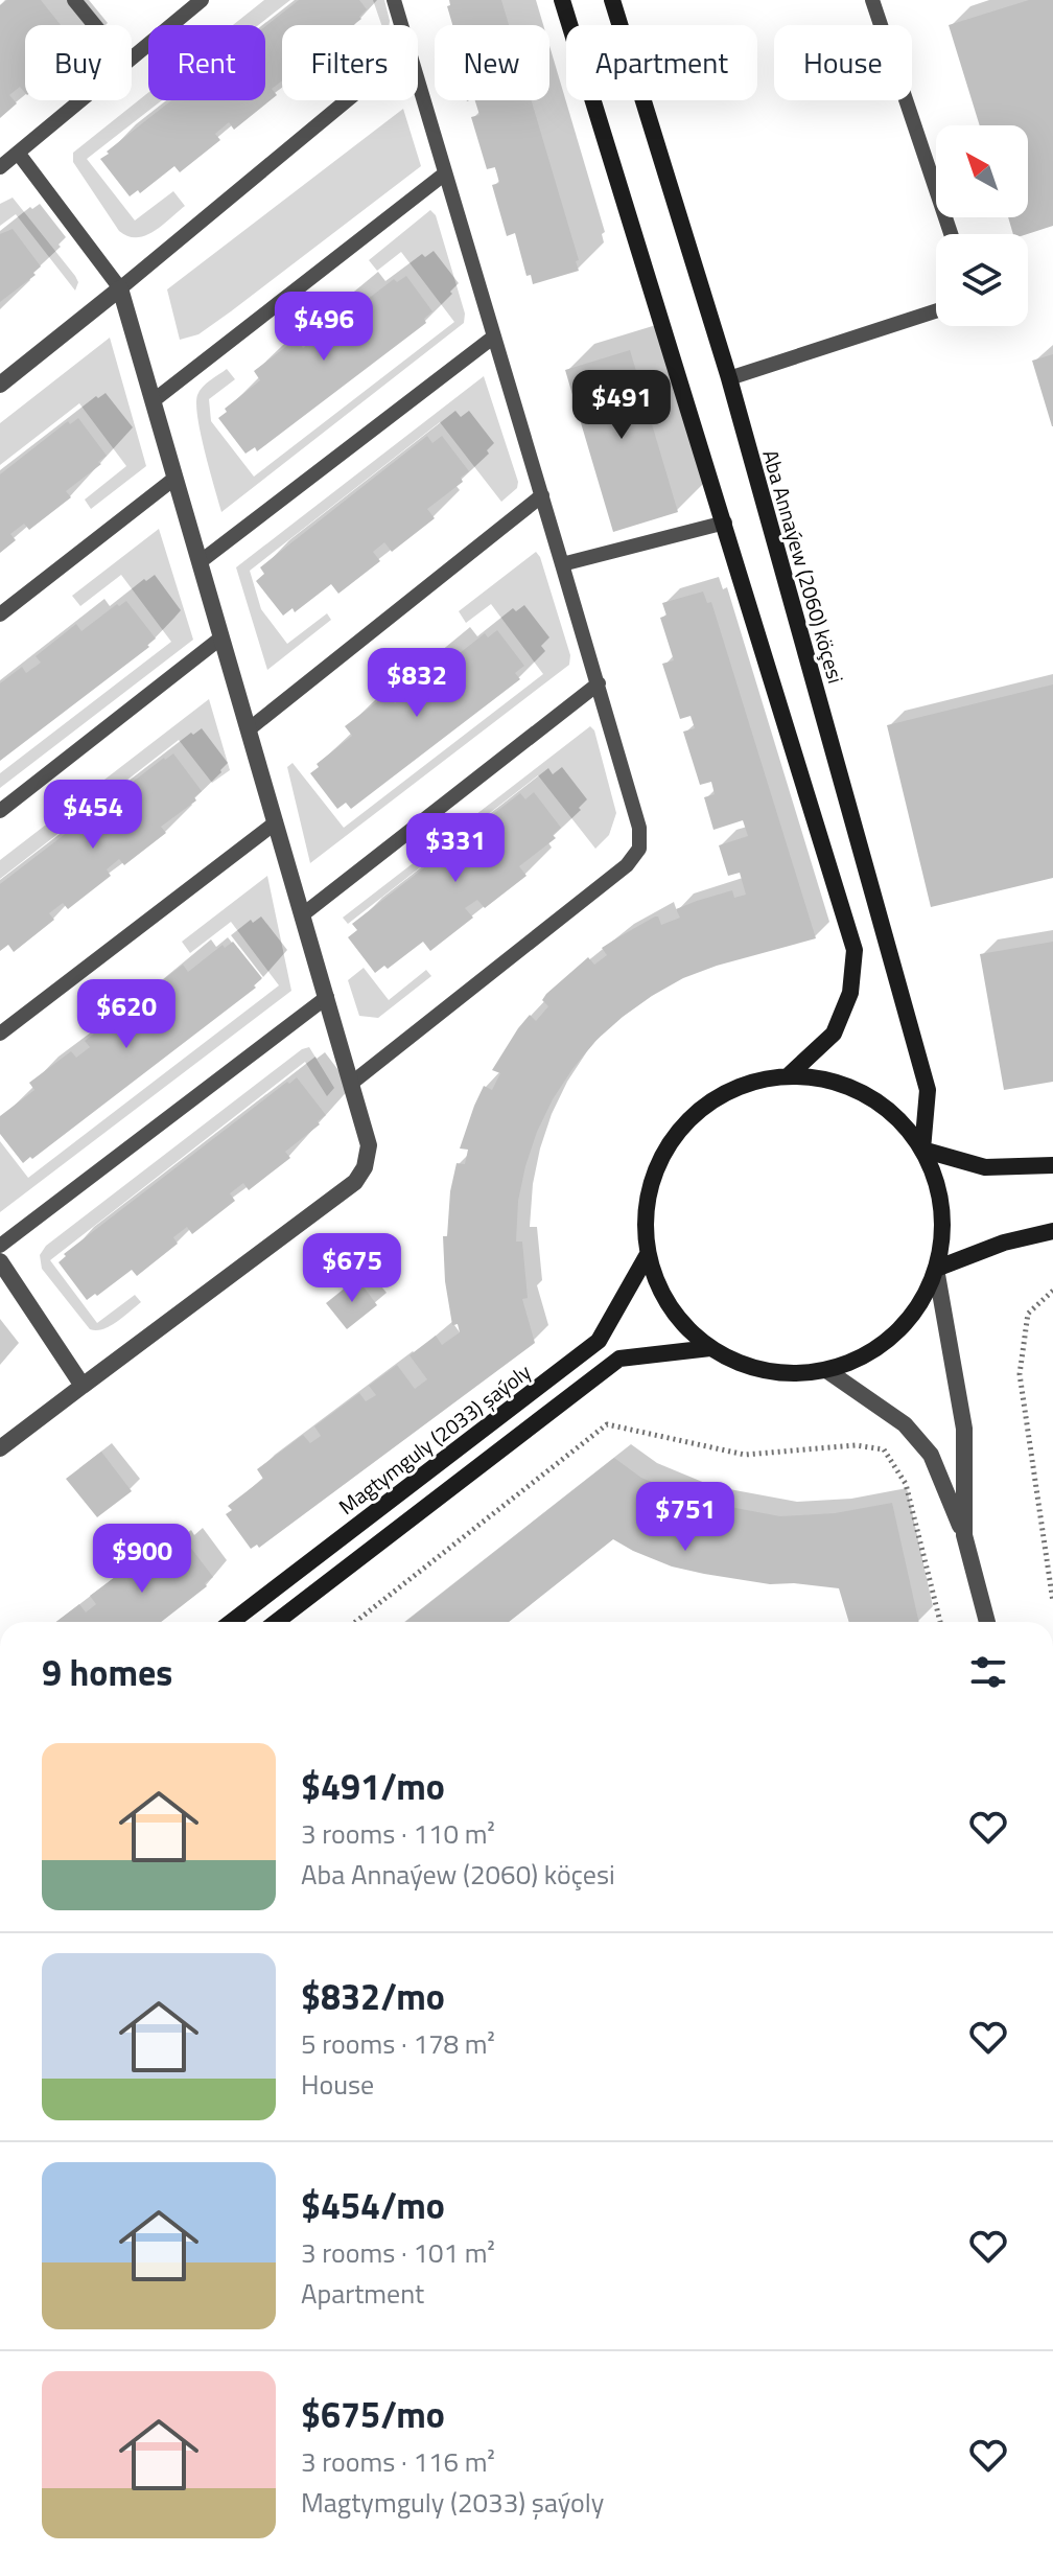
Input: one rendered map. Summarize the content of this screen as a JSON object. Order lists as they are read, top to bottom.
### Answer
{
  "streets": {
    "main road": ["Aba Annaýew (2060) köçesi", "Magtymguly (2033) şaýoly"]
  },
  "crossings": [
    ["Aba Annaýew (2060) köçesi", "Magtymguly (2033) şaýoly"]
  ],
  "north": "top left",
  "page": {
    "chip": [
      "Buy",
      "Rent",
      "Filters",
      "New",
      "Apartment",
      "House"
    ],
    "price": [
      "$496",
      "$491",
      "$832",
      "$454",
      "$331",
      "$620",
      "$675",
      "$751",
      "$900"
    ],
    "heading": "9 homes",
    "list": [
      {
        "name": "$491/mo",
        "note": "3 rooms · 110 m² · Aba Annaýew (2060) köçesi"
      },
      {
        "name": "$832/mo",
        "note": "5 rooms · 178 m² · House"
      },
      {
        "name": "$454/mo",
        "note": "3 rooms · 101 m² · Apartment"
      },
      {
        "name": "$675/mo",
        "note": "3 rooms · 116 m² · Magtymguly (2033) şaýoly"
      }
    ]
  }
}
